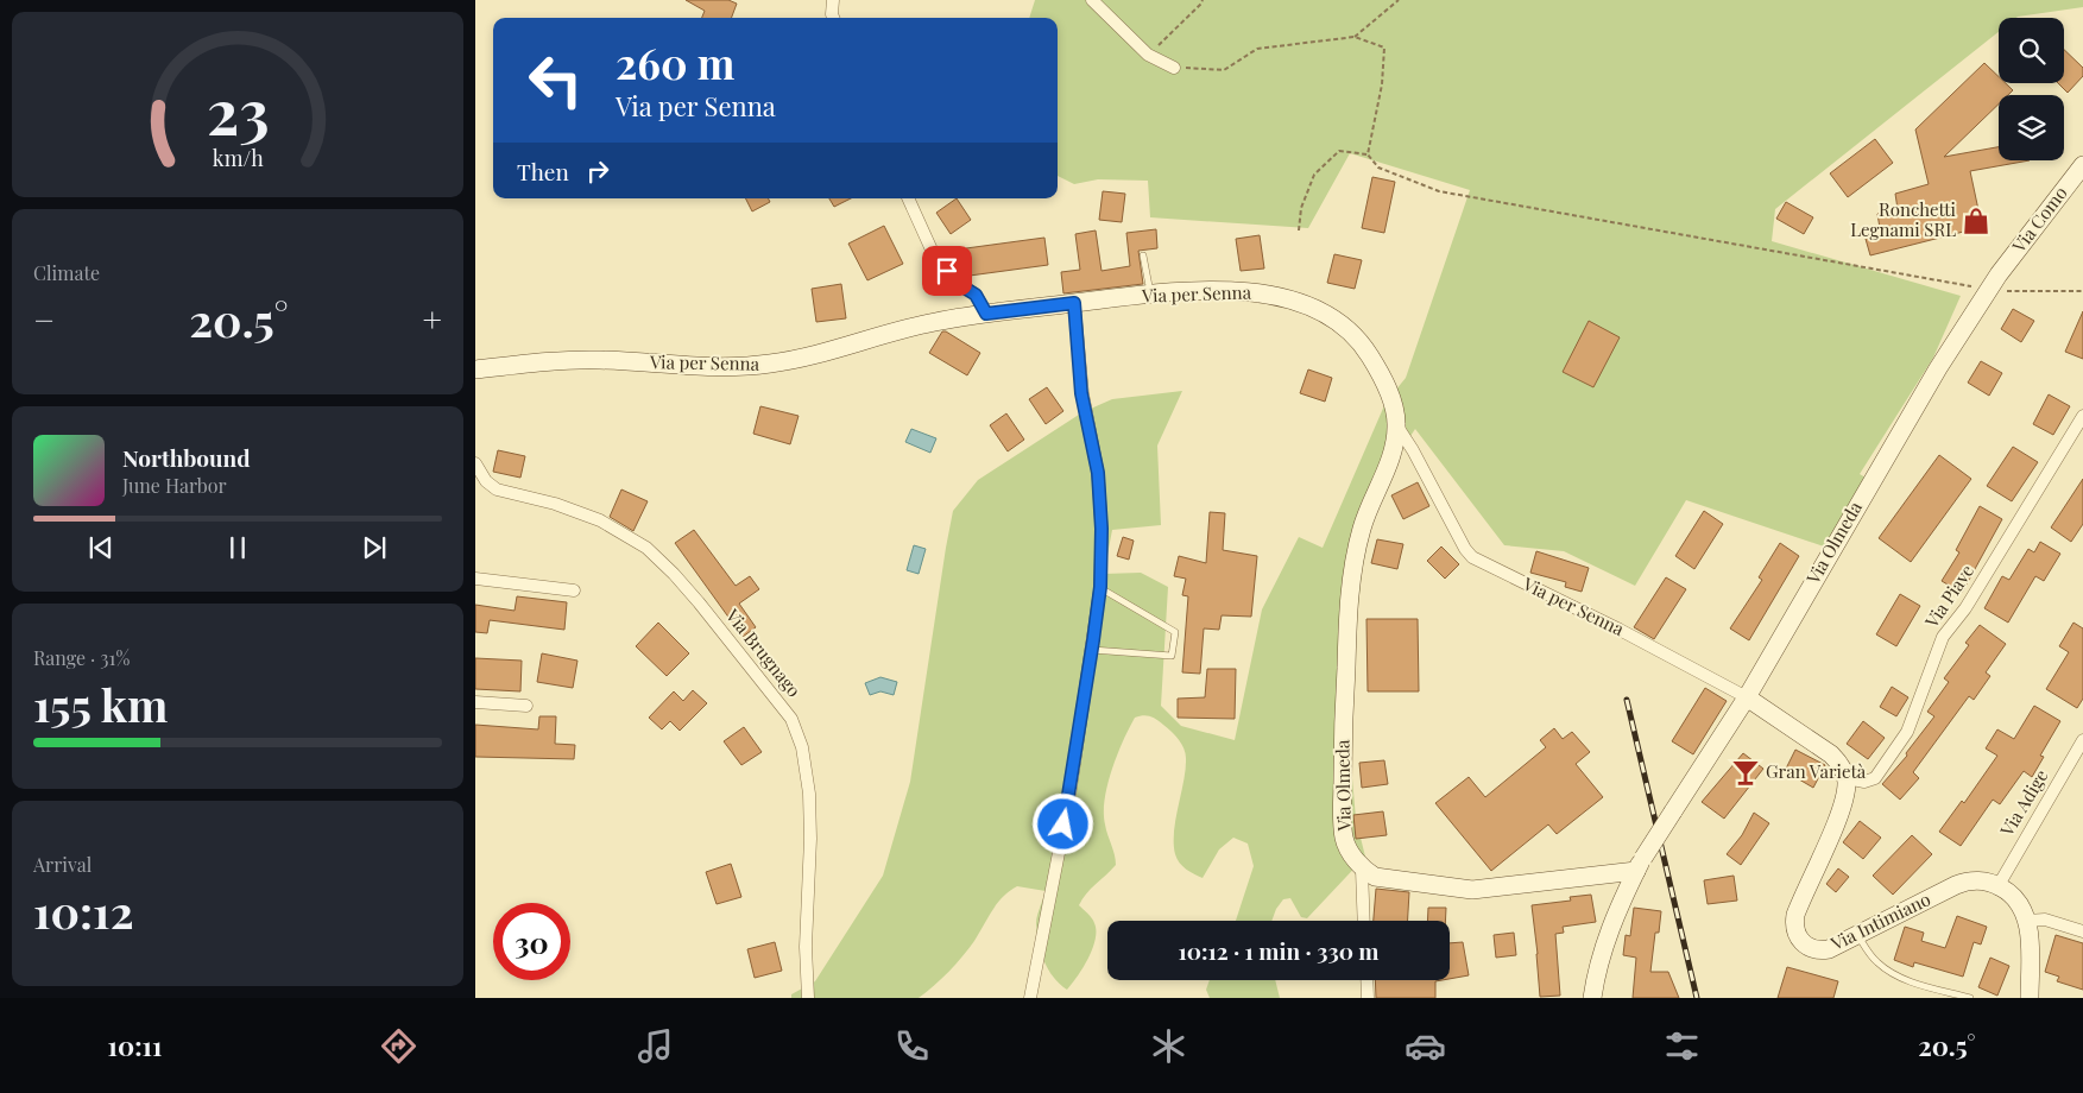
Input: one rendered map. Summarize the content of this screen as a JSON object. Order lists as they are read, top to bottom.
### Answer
{
  "streets": {
    "street": [
      "Via Como",
      "Via per Senna",
      "Via Olmeda",
      "Via Piave",
      "Via Brugnago",
      "Via Adige",
      "Via Intimiano"
    ]
  },
  "crossings": [
    ["Via Como", "Via Olmeda"],
    ["Via per Senna", "Via Olmeda"],
    ["Via Piave", "Via Intimiano"],
    ["Via Adige", "Via Intimiano"]
  ],
  "places": {
    "shop": ["Ronchetti Legnami SRL"],
    "bar": ["Gran Varietà"]
  },
  "page": {
    "turn": ["260 m", "Via per Senna"],
    "then": "Then",
    "tile": [
      "Climate",
      ["Range · 31%", "155 km"],
      ["Arrival", "10:12"]
    ],
    "heat": ["−", "20.5°", "+"],
    "song": ["Northbound", "June Harbor"],
    "limit": "30",
    "trip": "10:12 · 1 min · 330 m",
    "tabs": ["10:11", "20.5°"],
    "gauge": ["23", "km/h"]
  }
}
